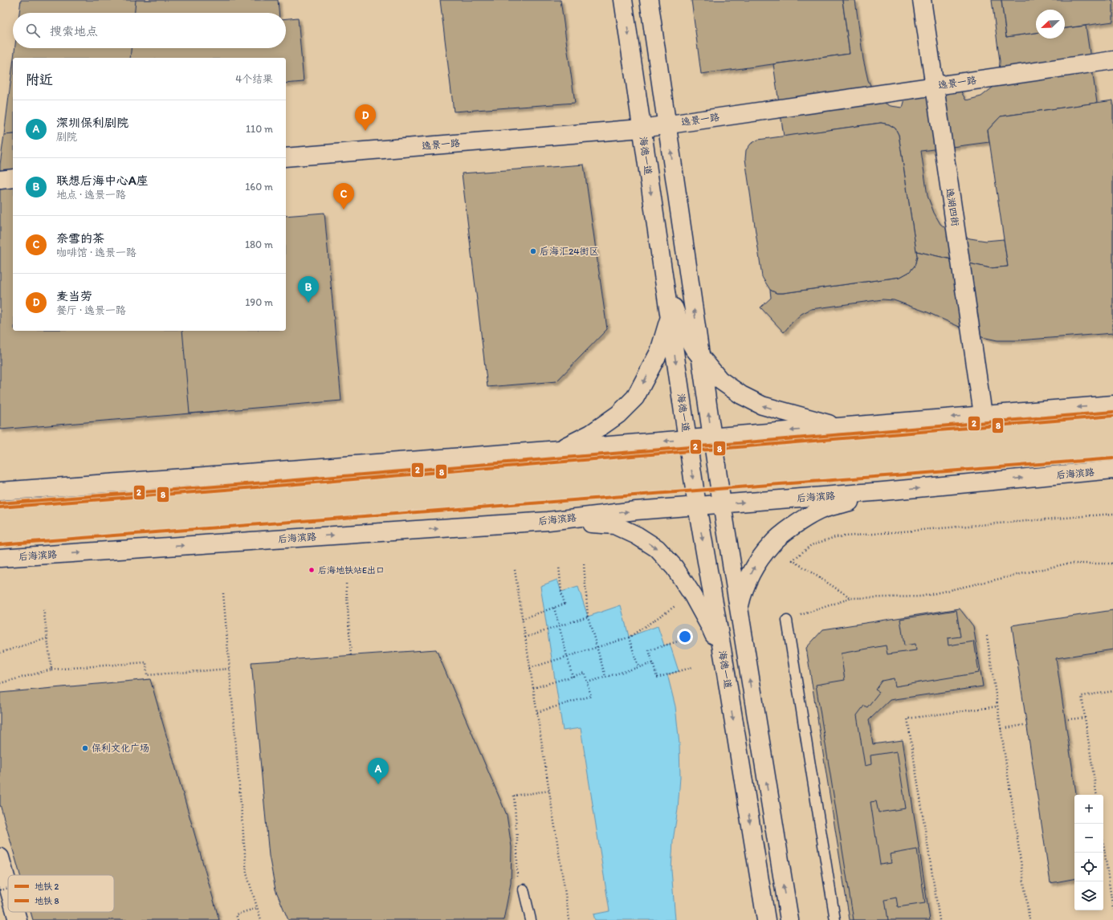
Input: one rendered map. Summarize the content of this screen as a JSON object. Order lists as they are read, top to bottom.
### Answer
{
  "streets": {
    "street": [
      "逸景一路",
      "海德一道",
      "逸湖四街",
      "后海滨路"
    ]
  },
  "crossings": [
    ["逸景一路", "海德一道"],
    ["逸景一路", "逸湖四街"],
    ["海德一道", "后海滨路"]
  ],
  "places": ["后海汇24街区", "后海地铁站E出口", "保利文化广场"],
  "lines": ["metro line 2", "metro line 8"],
  "legend": ["地铁 2", "地铁 8"],
  "north": "bottom left",
  "page": {
    "search": "搜索地点",
    "heading": ["附近", "4个结果"],
    "list": [
      {
        "mark": "A",
        "name": "深圳保利剧院",
        "note": "剧院",
        "value": "110 m"
      },
      {
        "mark": "B",
        "name": "联想后海中心A座",
        "note": "地点 · 逸景一路",
        "value": "160 m"
      },
      {
        "mark": "C",
        "name": "奈雪的茶",
        "note": "咖啡馆 · 逸景一路",
        "value": "180 m"
      },
      {
        "mark": "D",
        "name": "麦当劳",
        "note": "餐厅 · 逸景一路",
        "value": "190 m"
      }
    ],
    "pins": [
      "D",
      "C",
      "B",
      "A"
    ],
    "map_buttons": ["+", "−"]
  }
}
